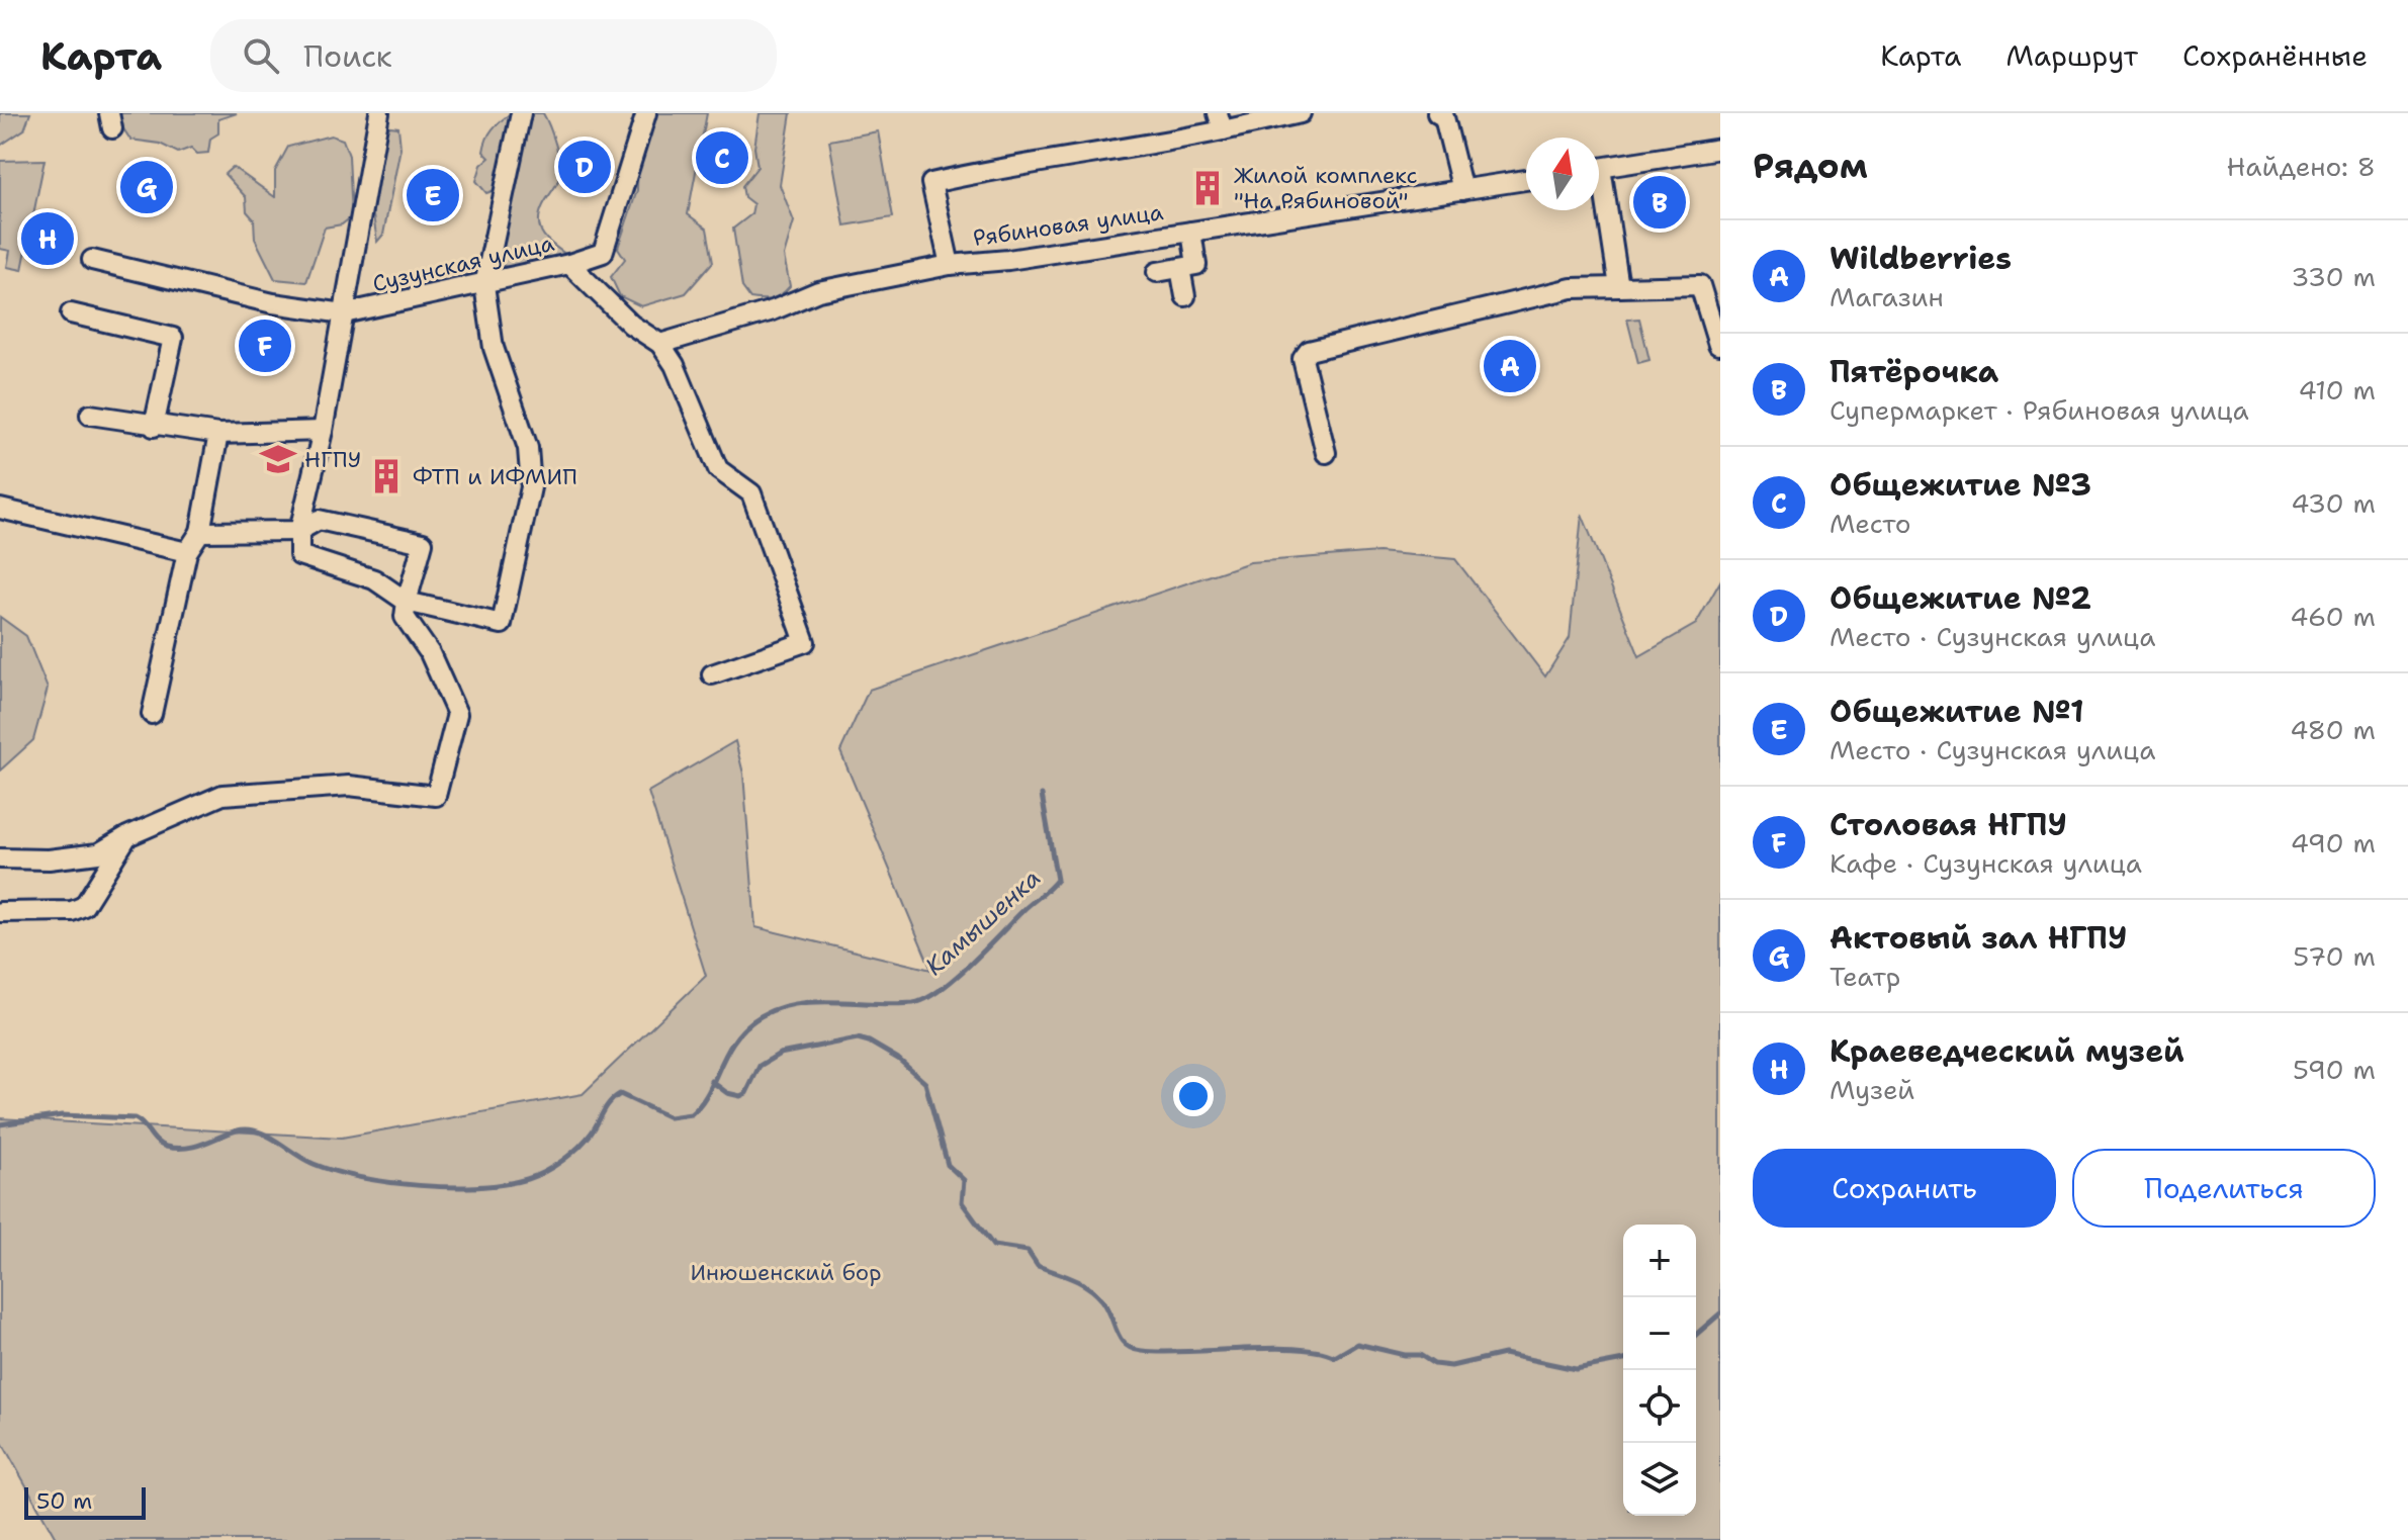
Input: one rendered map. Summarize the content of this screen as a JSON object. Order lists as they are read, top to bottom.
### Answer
{
  "streets": {
    "street": ["Рябиновая улица", "Сузунская улица"]
  },
  "crossings": [
    ["Рябиновая улица", "Сузунская улица"]
  ],
  "water": ["Камышенка"],
  "parks": ["Инюшенский бор"],
  "places": {
    "building": ["Жилой комплекс \"На Рябиновой\"", "ФТП и ИФМИП"],
    "school or university": ["НГПУ"]
  },
  "scale_bar": "50 m",
  "north": "top",
  "page": {
    "header": "Карта",
    "search": "Поиск",
    "nav": ["Карта", "Маршрут", "Сохранённые"],
    "heading": ["Рядом", "Найдено: 8"],
    "pins": [
      "C",
      "D",
      "G",
      "E",
      "B",
      "H",
      "F",
      "A"
    ],
    "list": [
      {
        "mark": "A",
        "name": "Wildberries",
        "note": "Магазин",
        "value": "330 m"
      },
      {
        "mark": "B",
        "name": "Пятёрочка",
        "note": "Супермаркет · Рябиновая улица",
        "value": "410 m"
      },
      {
        "mark": "C",
        "name": "Общежитие №3",
        "note": "Место",
        "value": "430 m"
      },
      {
        "mark": "D",
        "name": "Общежитие №2",
        "note": "Место · Сузунская улица",
        "value": "460 m"
      },
      {
        "mark": "E",
        "name": "Общежитие №1",
        "note": "Место · Сузунская улица",
        "value": "480 m"
      },
      {
        "mark": "F",
        "name": "Столовая НГПУ",
        "note": "Кафе · Сузунская улица",
        "value": "490 m"
      },
      {
        "mark": "G",
        "name": "Актовый зал НГПУ",
        "note": "Театр",
        "value": "570 m"
      },
      {
        "mark": "H",
        "name": "Краеведческий музей",
        "note": "Музей",
        "value": "590 m"
      }
    ],
    "buttons": ["Сохранить", "Поделиться"],
    "map_buttons": ["+", "−"],
    "scale": "50 m"
  }
}
